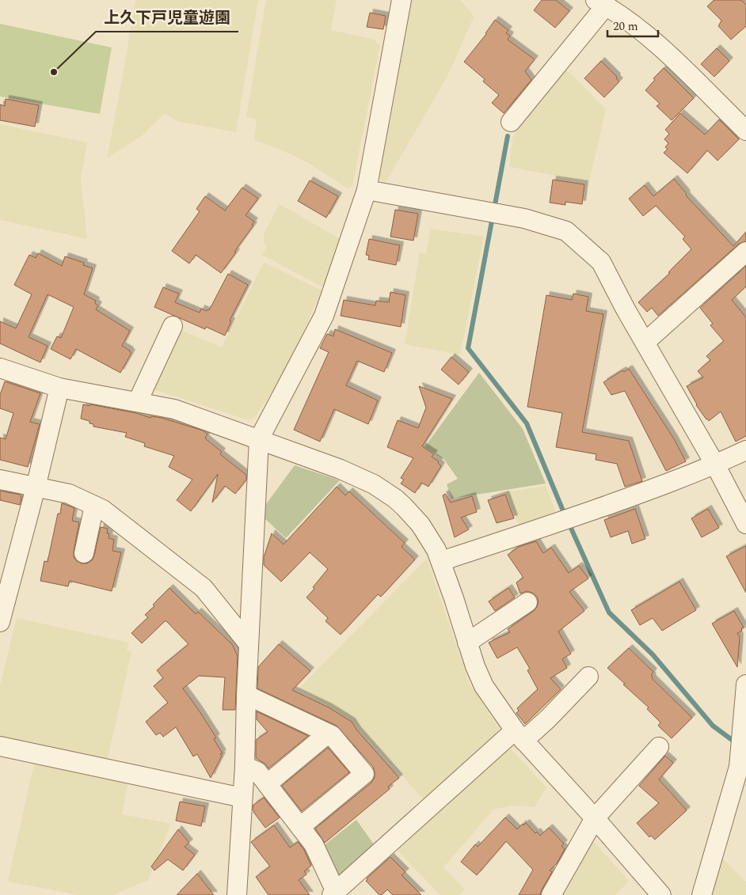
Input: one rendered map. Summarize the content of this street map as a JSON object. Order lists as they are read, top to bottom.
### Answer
{
  "places": ["上久下戸児童遊園"],
  "scale_bar": "20 m"
}
